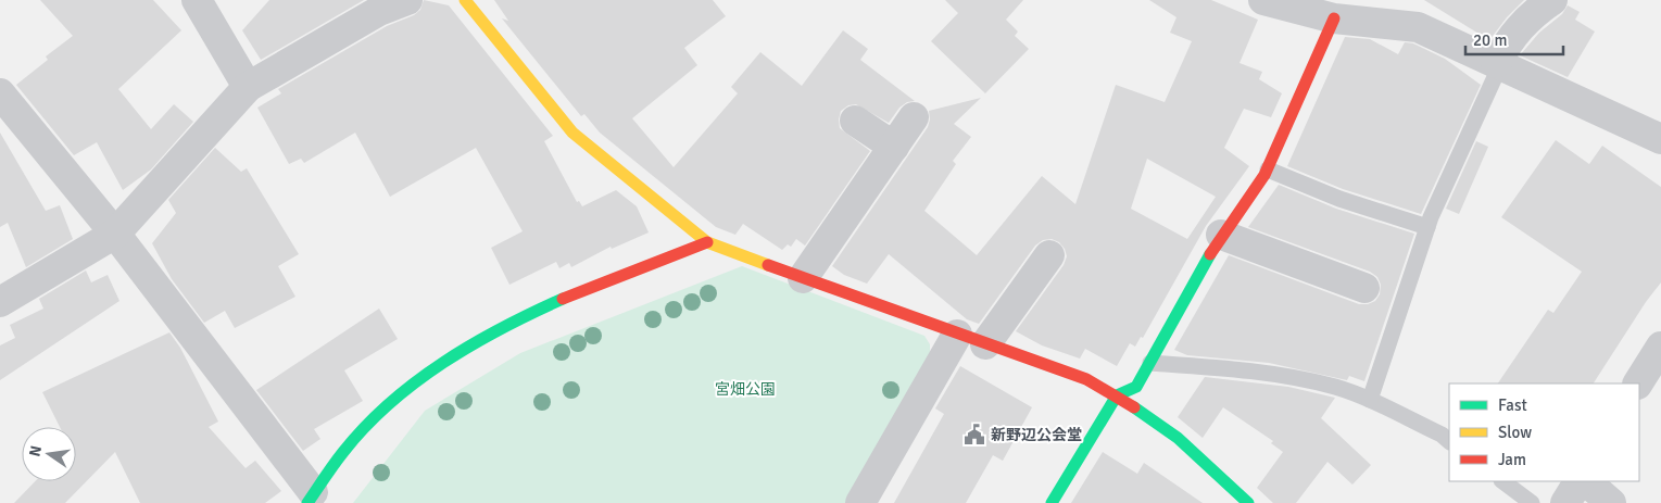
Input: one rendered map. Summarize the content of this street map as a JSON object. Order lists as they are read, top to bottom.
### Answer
{
  "parks": ["宮畑公園"],
  "places": {
    "public building": ["新野辺公会堂"]
  },
  "legend": ["Fast", "Slow", "Jam"],
  "scale_bar": "20 m",
  "north": "left"
}
